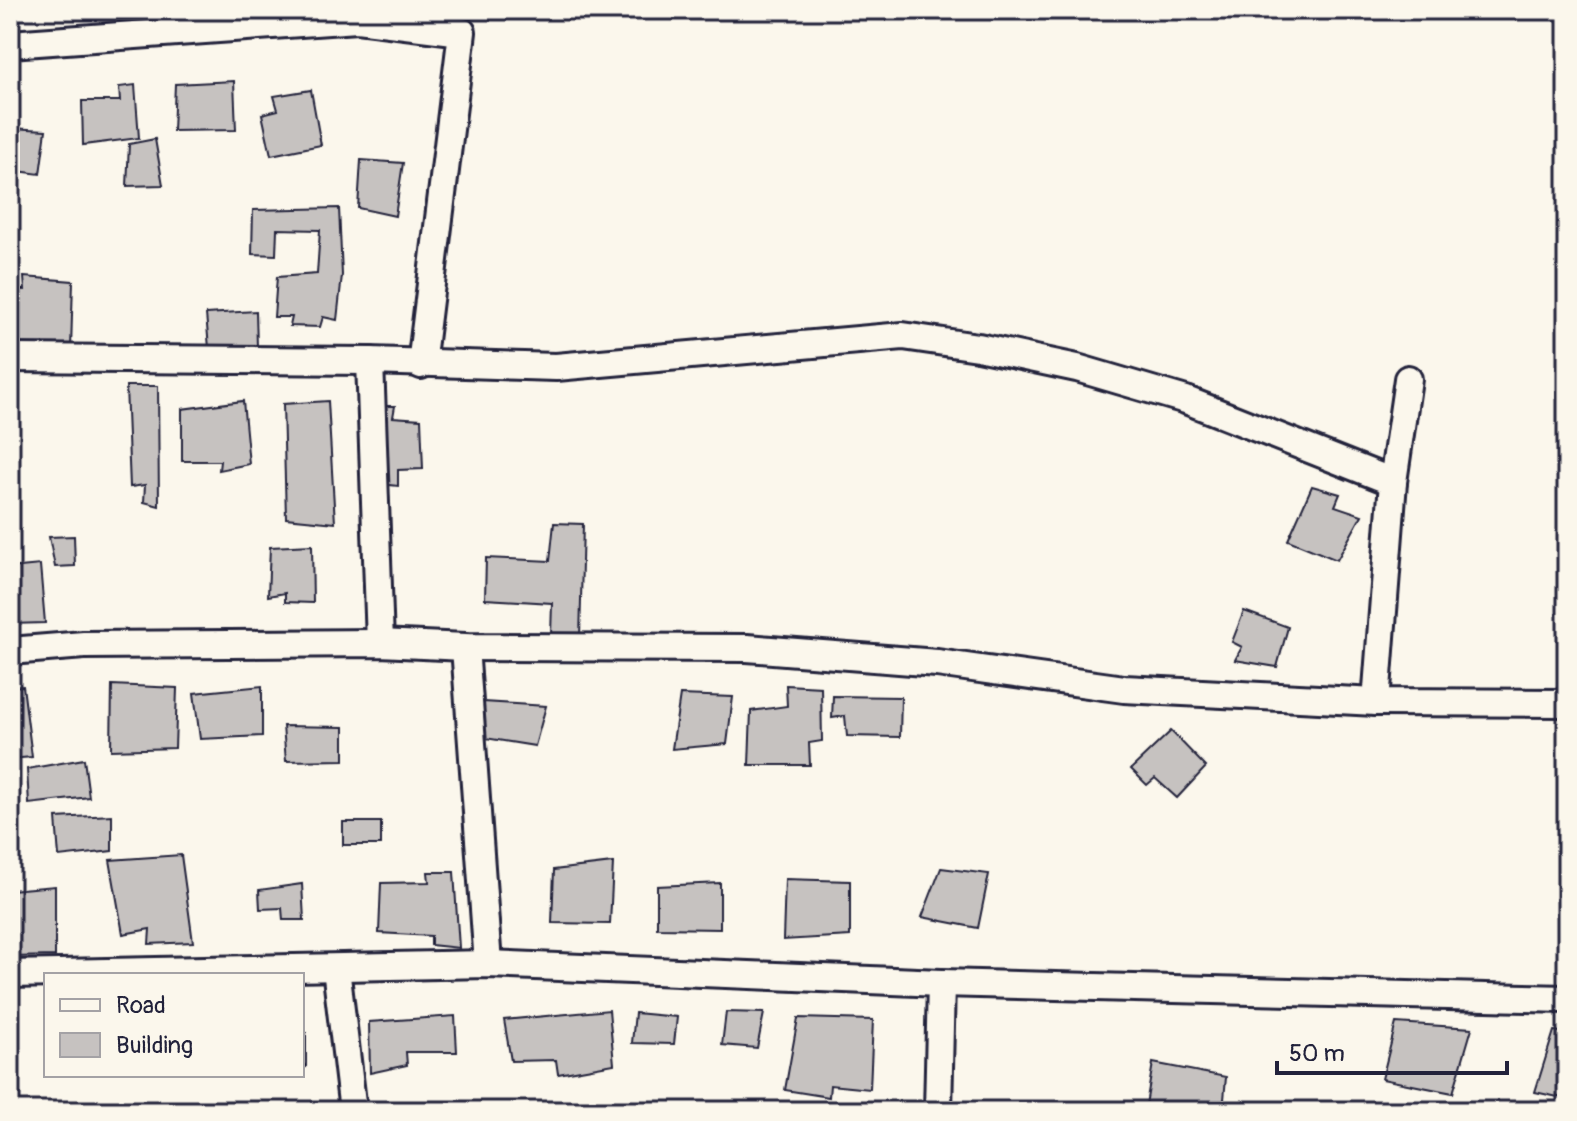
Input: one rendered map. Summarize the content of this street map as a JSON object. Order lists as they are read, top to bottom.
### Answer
{
  "legend": ["Road", "Building"],
  "scale_bar": "50 m"
}
